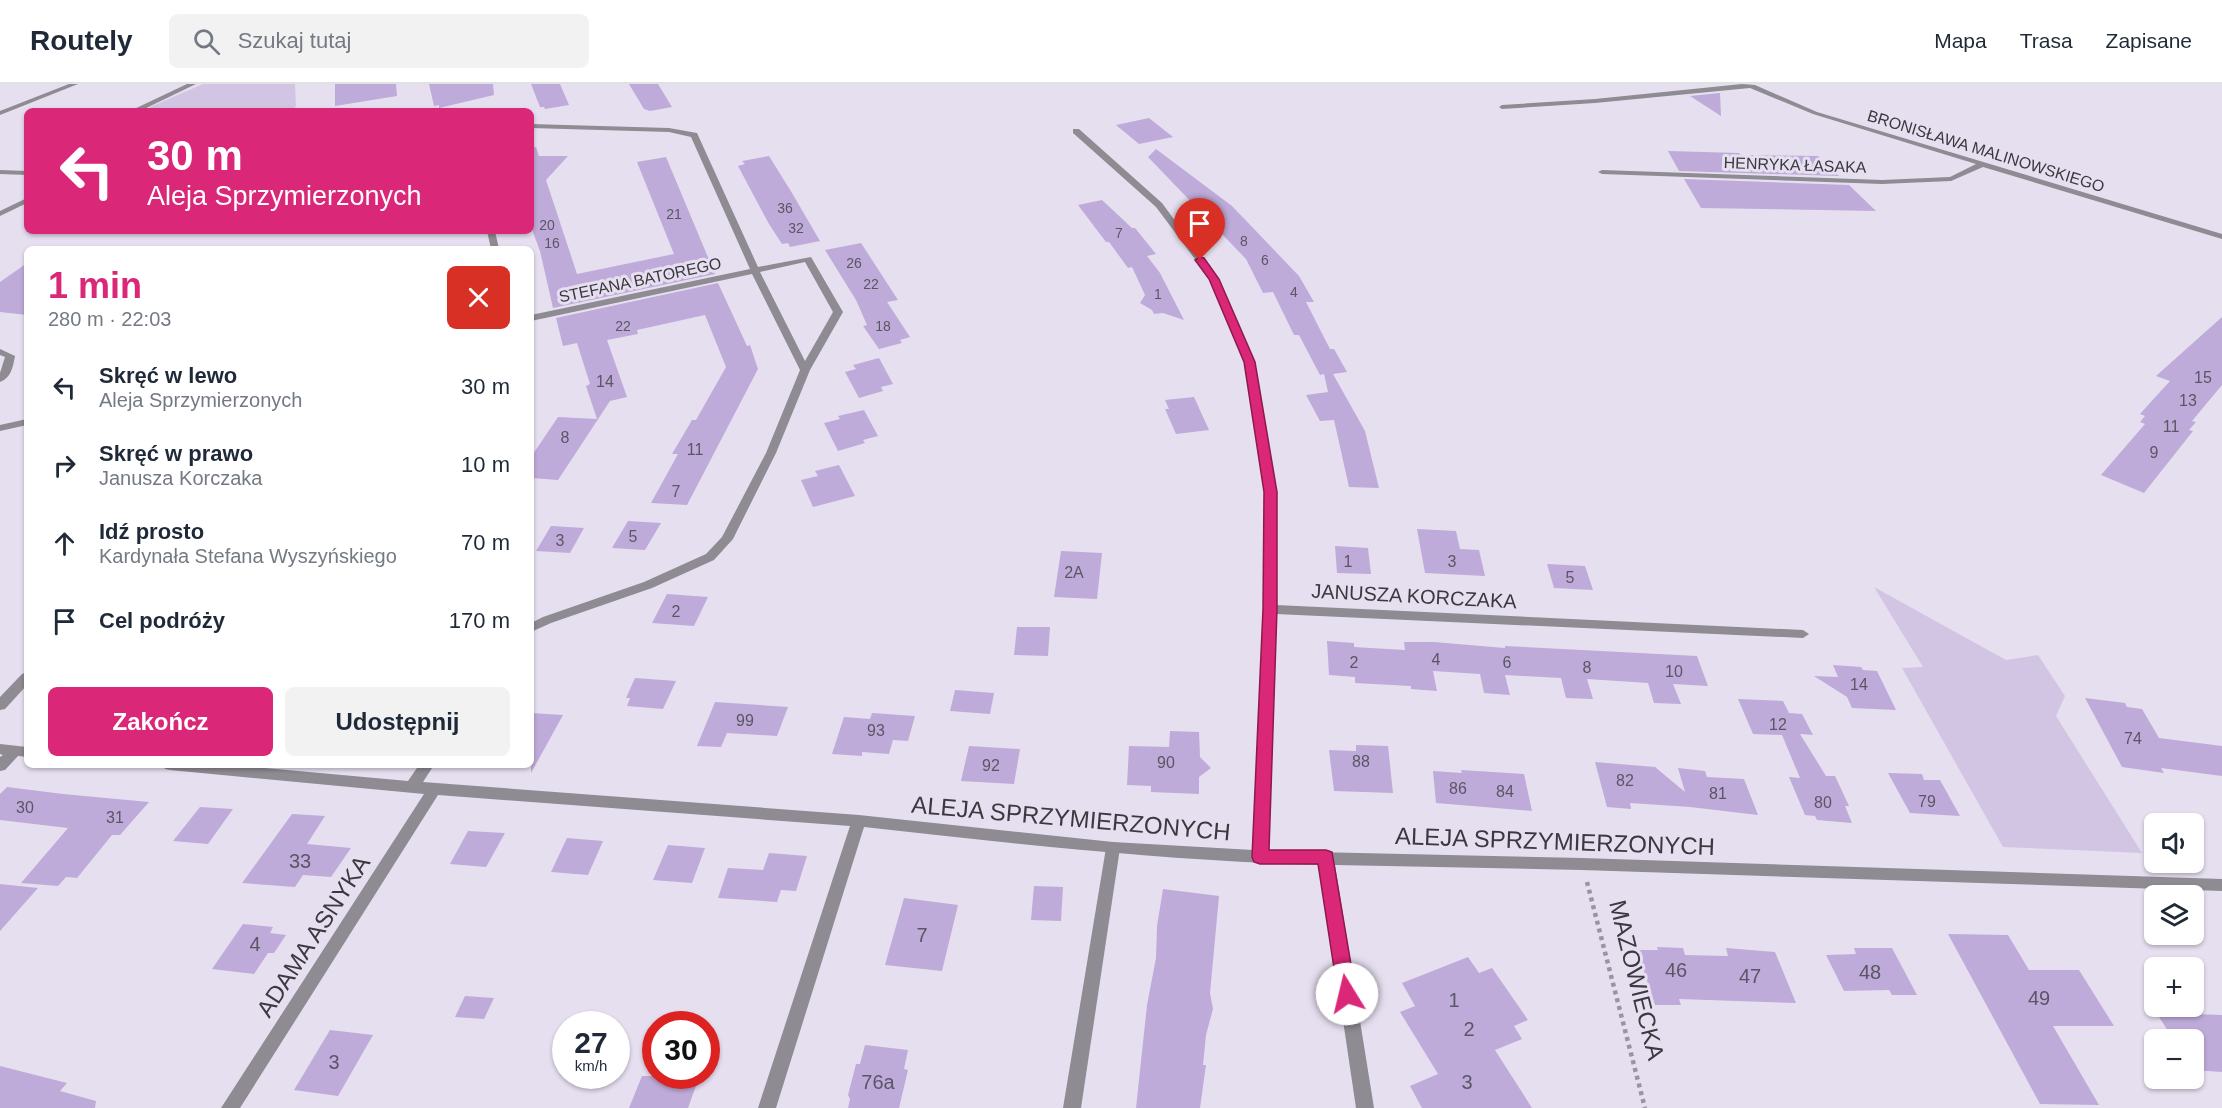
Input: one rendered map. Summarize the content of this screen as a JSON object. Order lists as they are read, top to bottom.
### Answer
{
  "streets": {
    "street": [
      "BRONISŁAWA MALINOWSKIEGO",
      "HENRYKA ŁASAKA",
      "STEFANA BATOREGO",
      "JANUSZA KORCZAKA",
      "ALEJA SPRZYMIERZONYCH",
      "ADAMA ASNYKA"
    ],
    "path": ["MAZOWIECKA"]
  },
  "crossings": [
    ["BRONISŁAWA MALINOWSKIEGO", "HENRYKA ŁASAKA"],
    ["ALEJA SPRZYMIERZONYCH", "ADAMA ASNYKA"],
    ["ALEJA SPRZYMIERZONYCH", "MAZOWIECKA"]
  ],
  "house_numbers": [
    "36",
    "21",
    "20",
    "32",
    "7",
    "8",
    "16",
    "6",
    "26",
    "22",
    "4",
    "1",
    "22",
    "18",
    "15",
    "14",
    "13",
    "11",
    "8",
    "11",
    "9",
    "7",
    "5",
    "3",
    "1",
    "3",
    "2A",
    "5",
    "2",
    "4",
    "2",
    "6",
    "8",
    "10",
    "14",
    "99",
    "12",
    "93",
    "74",
    "88",
    "90",
    "92",
    "82",
    "86",
    "84",
    "81",
    "79",
    "80",
    "30",
    "31",
    "33",
    "7",
    "4",
    "46",
    "48",
    "47",
    "49",
    "1",
    "2",
    "3",
    "76a",
    "3"
  ],
  "page": {
    "header": "Routely",
    "search": "Szukaj tutaj",
    "nav": ["Mapa", "Trasa", "Zapisane"],
    "turn": ["30 m", "Aleja Sprzymierzonych"],
    "heading": ["1 min", "280 m · 22:03"],
    "list": [
      {
        "name": "Skręć w lewo",
        "note": "Aleja Sprzymierzonych",
        "value": "30 m"
      },
      {
        "name": "Skręć w prawo",
        "note": "Janusza Korczaka",
        "value": "10 m"
      },
      {
        "name": "Idź prosto",
        "note": "Kardynała Stefana Wyszyńskiego",
        "value": "70 m"
      },
      {
        "name": "Cel podróży",
        "value": "170 m"
      }
    ],
    "buttons": ["Zakończ", "Udostępnij"],
    "map_buttons": ["+", "−"],
    "speed": "27 km/h",
    "limit": "30"
  }
}
